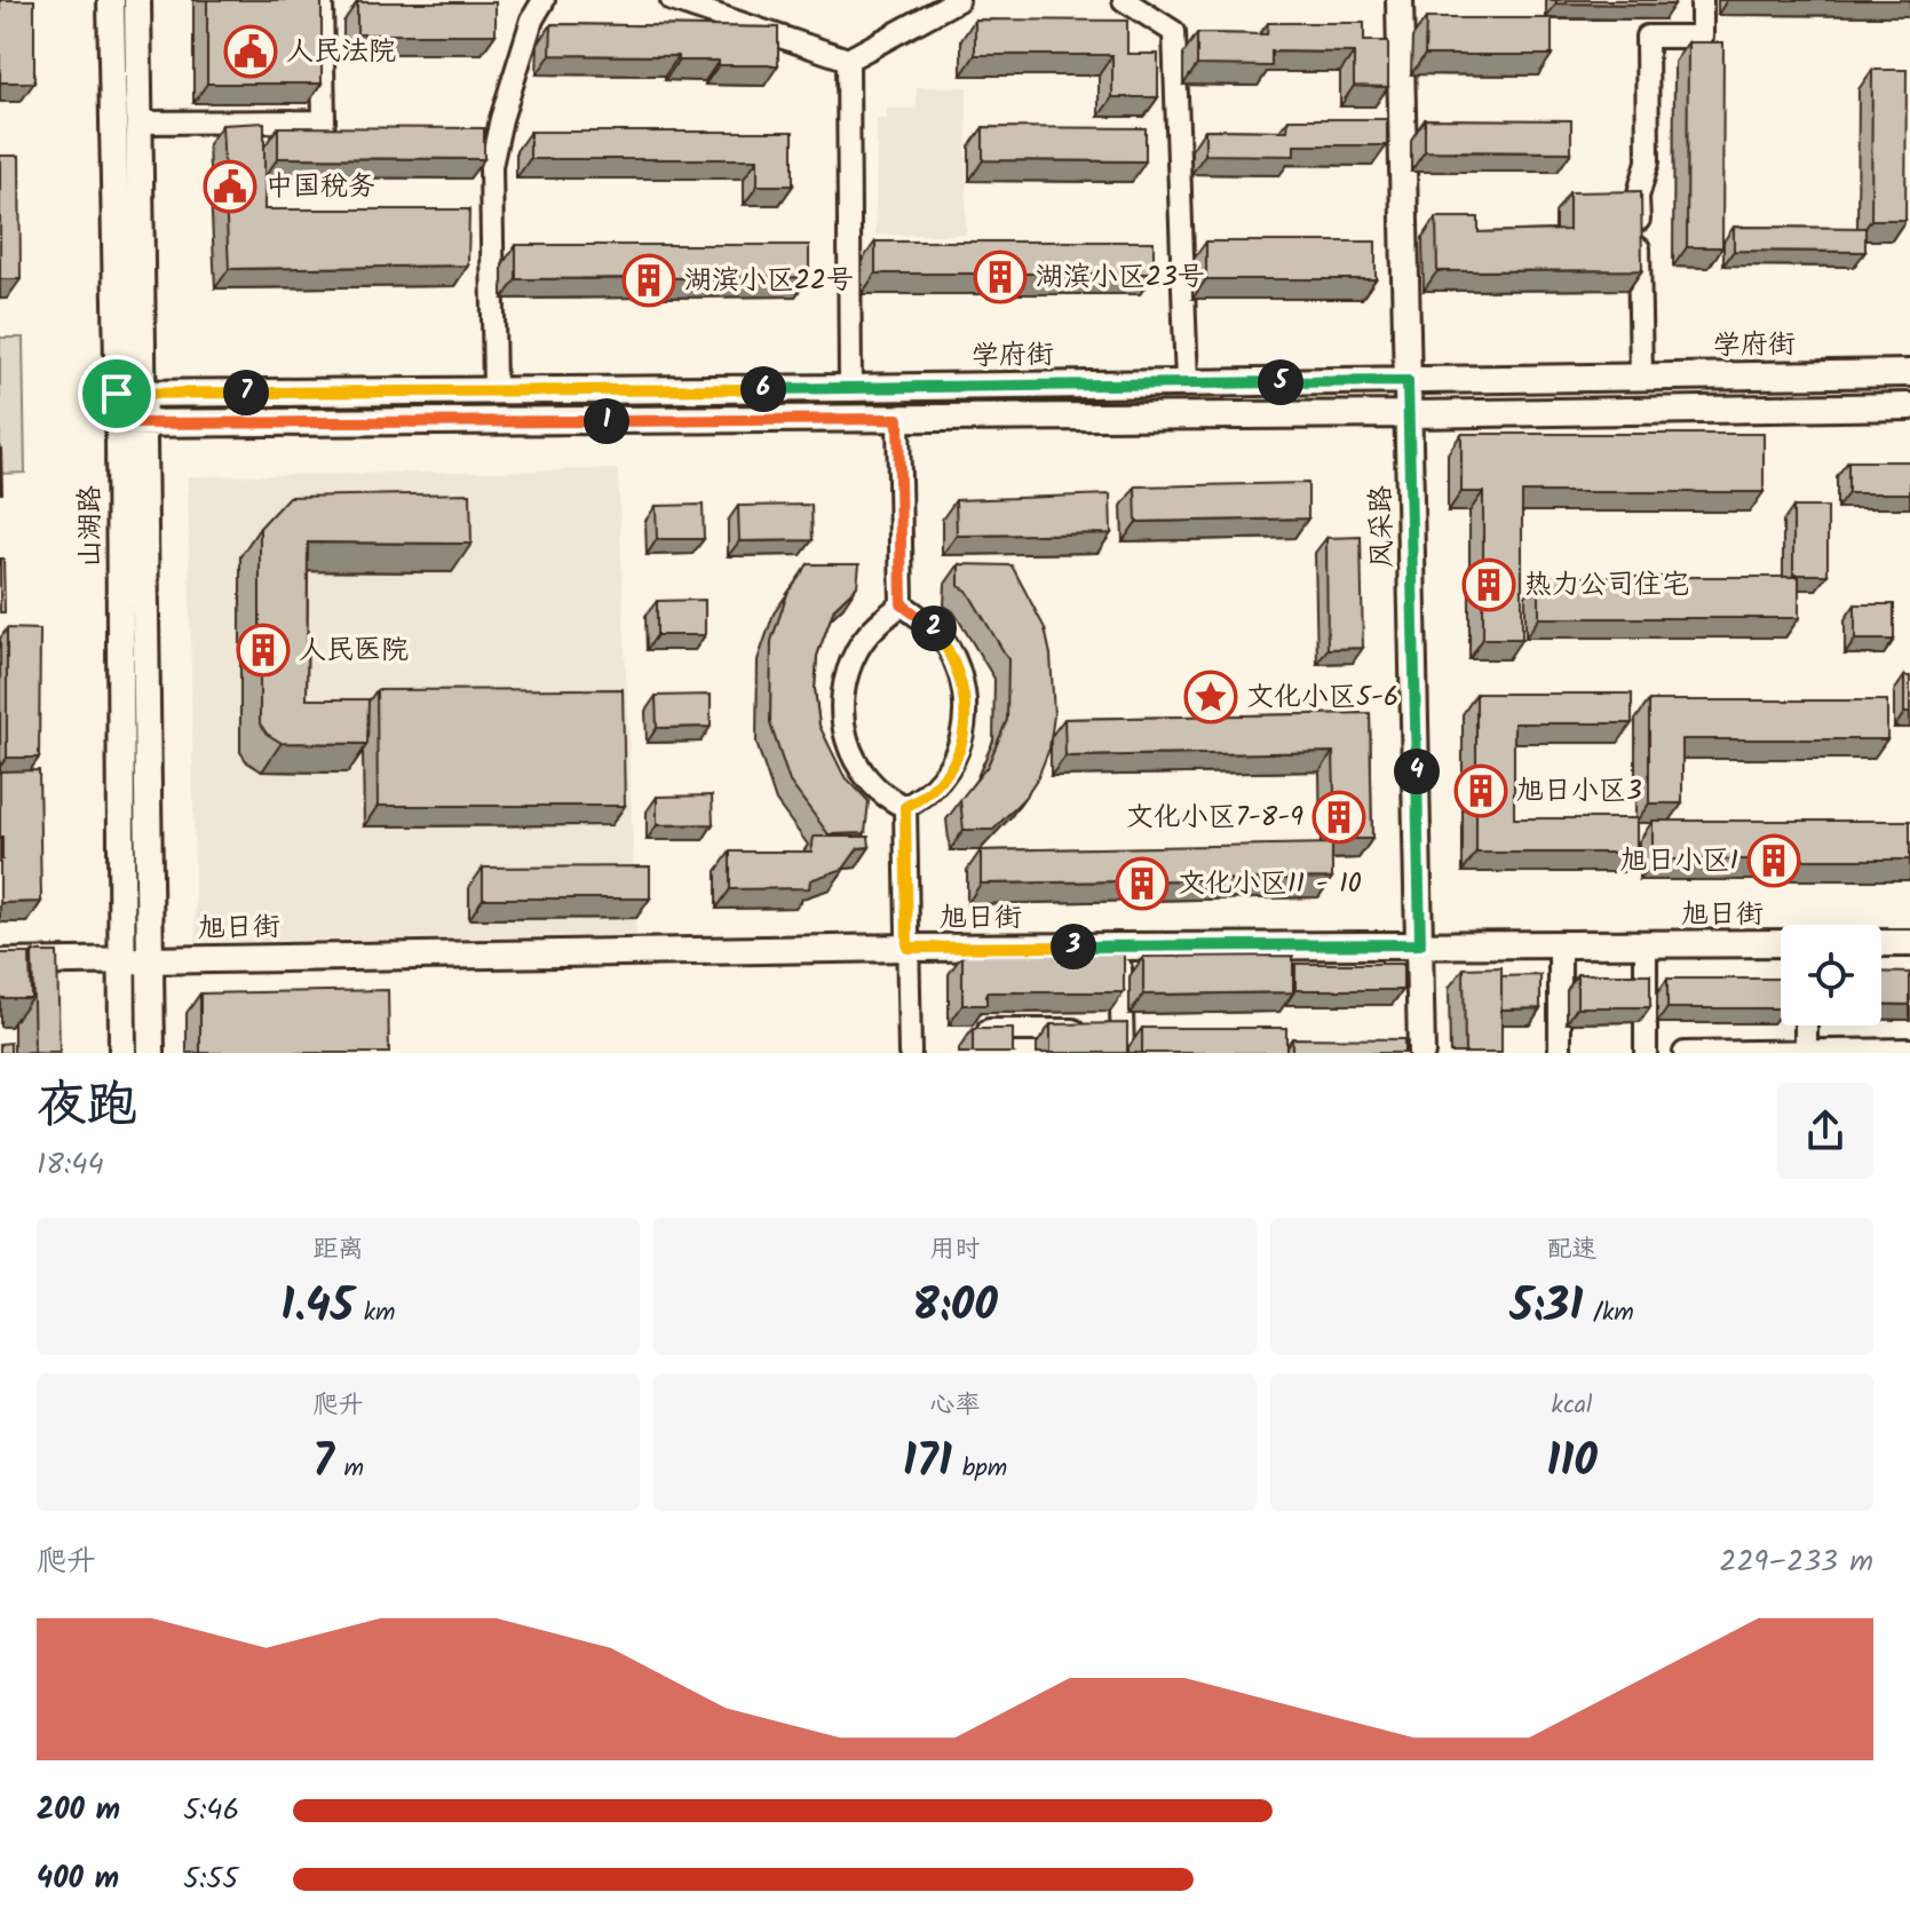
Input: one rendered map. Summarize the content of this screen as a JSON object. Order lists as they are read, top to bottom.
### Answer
{
  "streets": {
    "main road": [
      "学府街",
      "山湖路",
      "风采路",
      "旭日街"
    ]
  },
  "crossings": [
    ["学府街", "山湖路"],
    ["学府街", "风采路"],
    ["山湖路", "旭日街"],
    ["风采路", "旭日街"]
  ],
  "places": {
    "public building": ["人民法院", "中国税务"],
    "building": [
      "湖滨小区23号",
      "湖滨小区22号",
      "热力公司住宅",
      "人民医院",
      "旭日小区3",
      "文化小区7-8-9",
      "旭日小区1",
      "文化小区11 - 10"
    ],
    "place": ["文化小区5-6"]
  },
  "page": {
    "pins": [
      "5",
      "6",
      "7",
      "1",
      "2",
      "4",
      "3"
    ],
    "heading": ["夜跑", "18:44"],
    "stats": [
      ["距离", "1.45 km"],
      ["用时", "8:00"],
      ["配速", "5:31 /km"],
      ["爬升", "7 m"],
      ["心率", "171 bpm"],
      ["kcal", "110"]
    ],
    "chart": ["爬升", "229–233 m"],
    "list": [
      {
        "name": "200 m",
        "note": "5:46"
      },
      {
        "name": "400 m",
        "note": "5:55"
      }
    ]
  }
}
